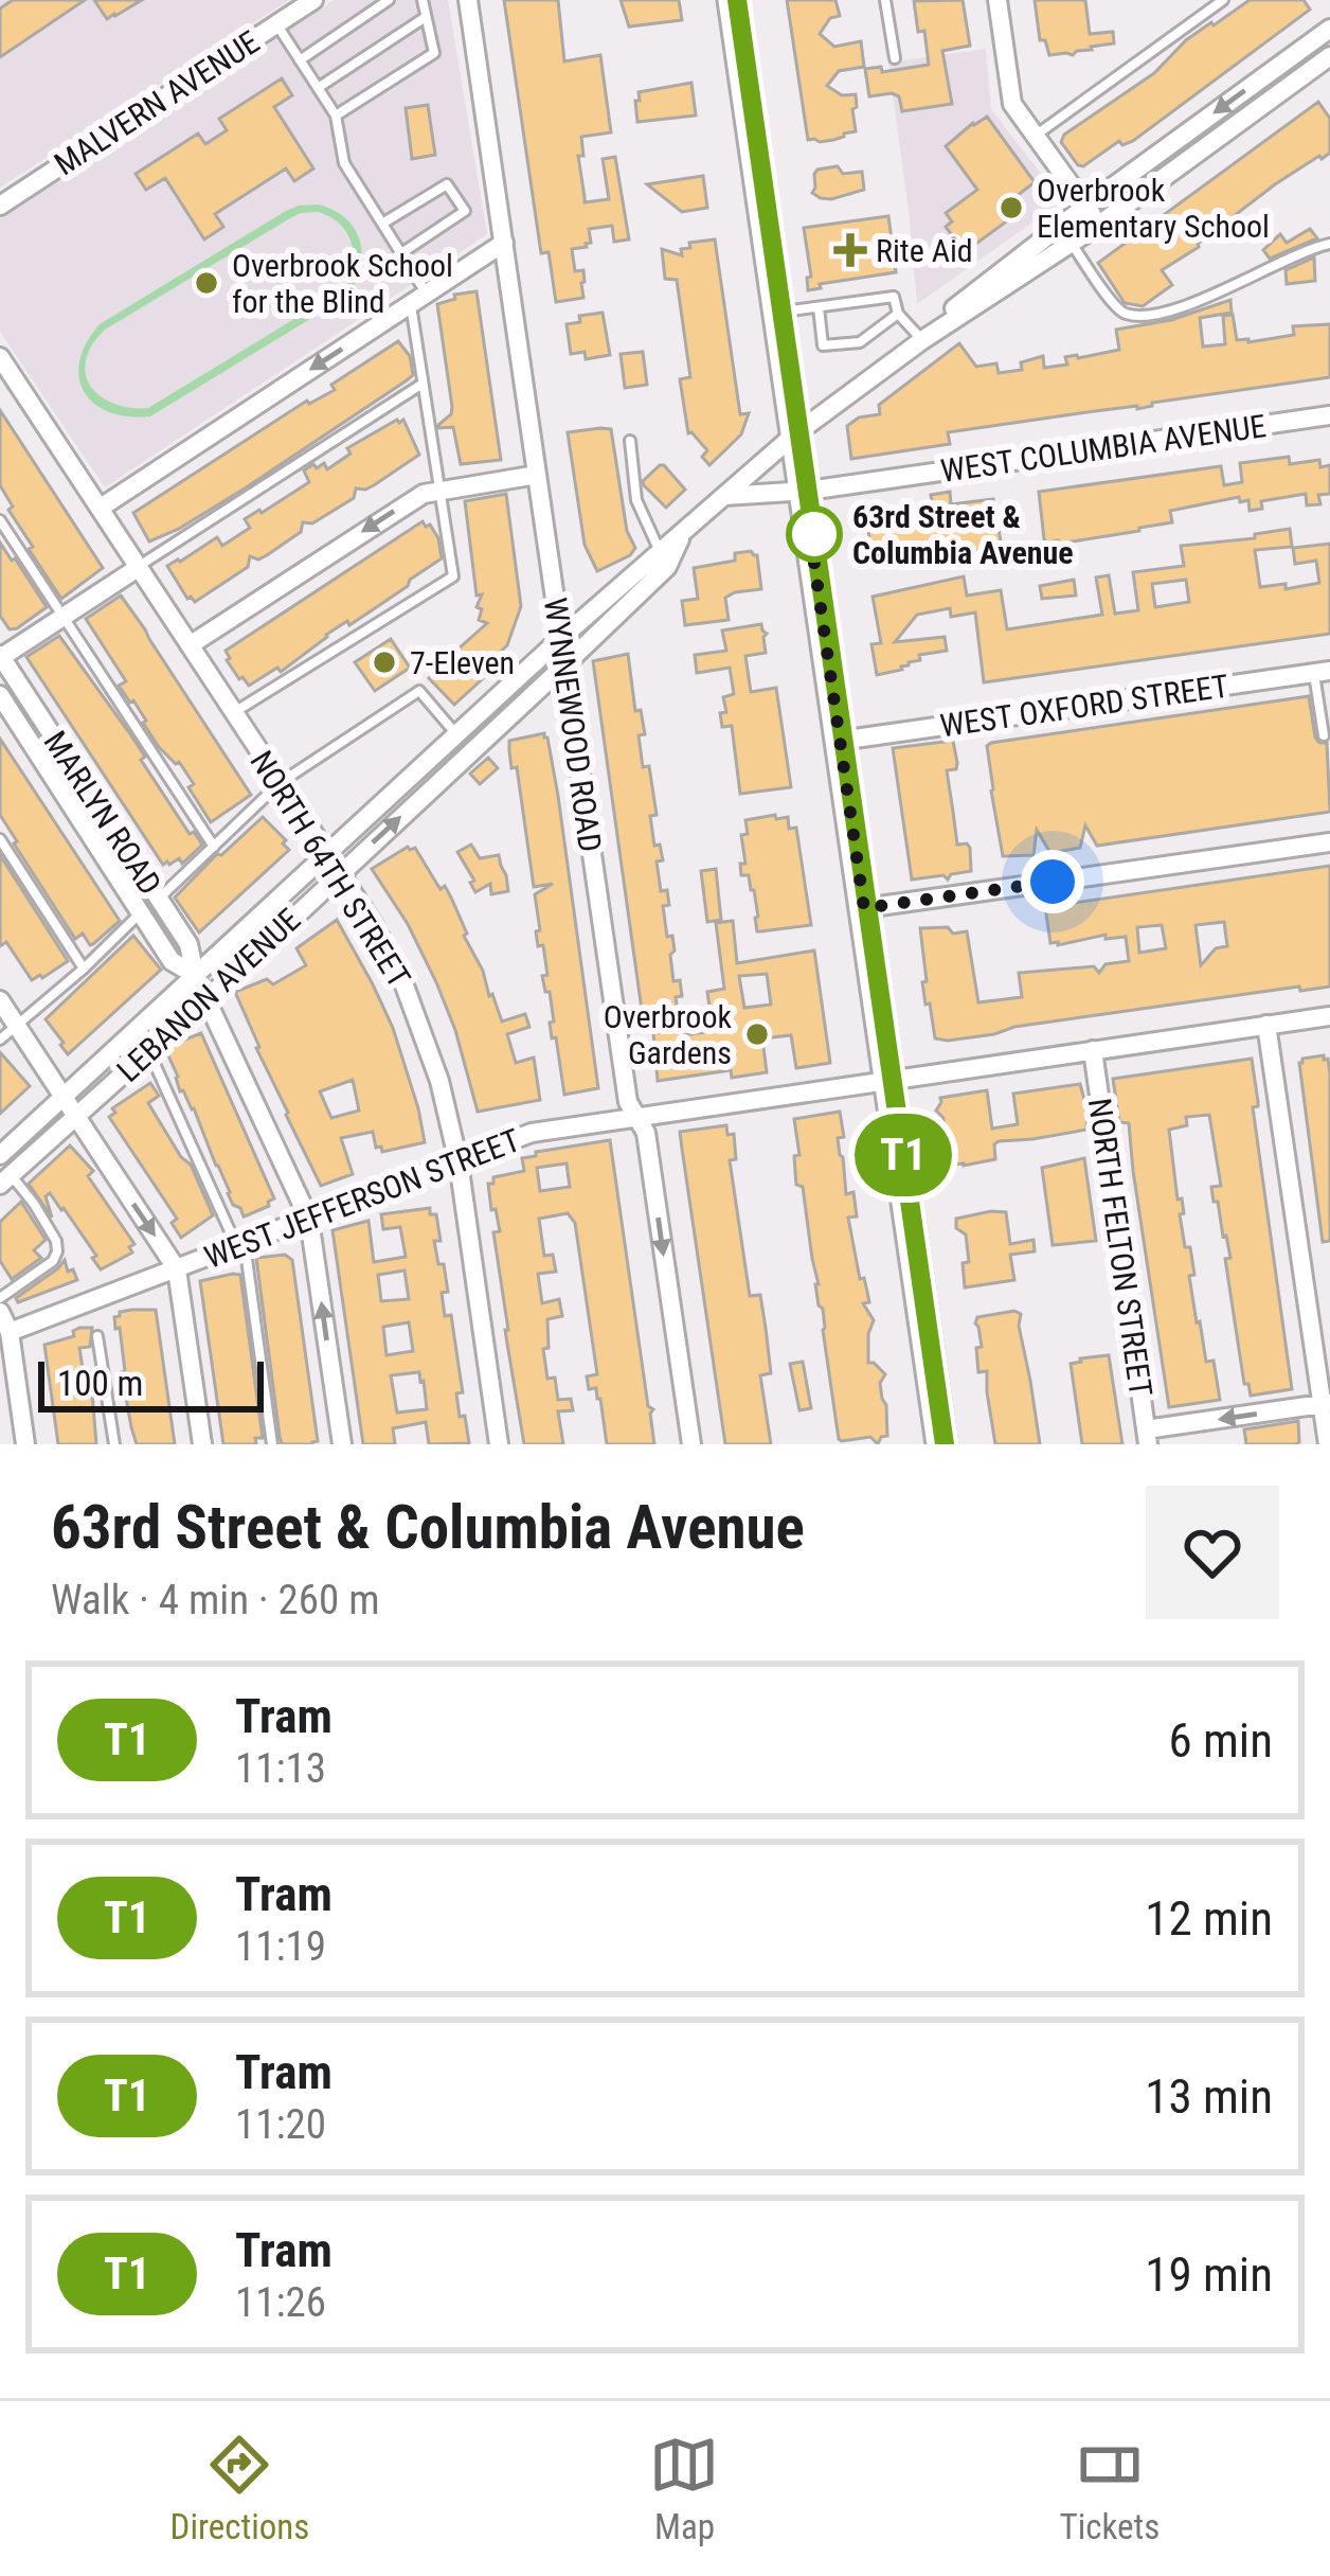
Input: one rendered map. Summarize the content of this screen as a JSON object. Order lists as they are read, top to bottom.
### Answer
{
  "streets": {
    "street": [
      "MALVERN AVENUE",
      "WEST COLUMBIA AVENUE",
      "WEST OXFORD STREET",
      "WYNNEWOOD ROAD",
      "MARLYN ROAD",
      "NORTH 64TH STREET",
      "LEBANON AVENUE",
      "WEST JEFFERSON STREET",
      "NORTH FELTON STREET"
    ]
  },
  "crossings": [
    ["WEST COLUMBIA AVENUE", "LEBANON AVENUE"],
    ["WYNNEWOOD ROAD", "LEBANON AVENUE"],
    ["WYNNEWOOD ROAD", "WEST JEFFERSON STREET"],
    ["MARLYN ROAD", "LEBANON AVENUE"],
    ["MARLYN ROAD", "WEST JEFFERSON STREET"],
    ["NORTH 64TH STREET", "LEBANON AVENUE"],
    ["NORTH 64TH STREET", "WEST JEFFERSON STREET"],
    ["WEST JEFFERSON STREET", "NORTH FELTON STREET"]
  ],
  "places": {
    "other": [
      "Overbrook Elementary School",
      "Overbrook School for the Blind",
      "63rd Street & Columbia Avenue",
      "7-Eleven",
      "Overbrook Gardens"
    ],
    "health": ["Rite Aid"]
  },
  "lines": ["tram line T1"],
  "scale_bar": "100 m",
  "page": {
    "on_map": "T1",
    "scale": "100 m",
    "heading": ["63rd Street & Columbia Avenue", "Walk · 4 min · 260 m"],
    "list": [
      {
        "mark": "T1",
        "name": "Tram",
        "note": "11:13",
        "value": "6 min"
      },
      {
        "mark": "T1",
        "name": "Tram",
        "note": "11:19",
        "value": "12 min"
      },
      {
        "mark": "T1",
        "name": "Tram",
        "note": "11:20",
        "value": "13 min"
      },
      {
        "mark": "T1",
        "name": "Tram",
        "note": "11:26",
        "value": "19 min"
      }
    ],
    "tabs": ["Directions", "Map", "Tickets"]
  }
}
